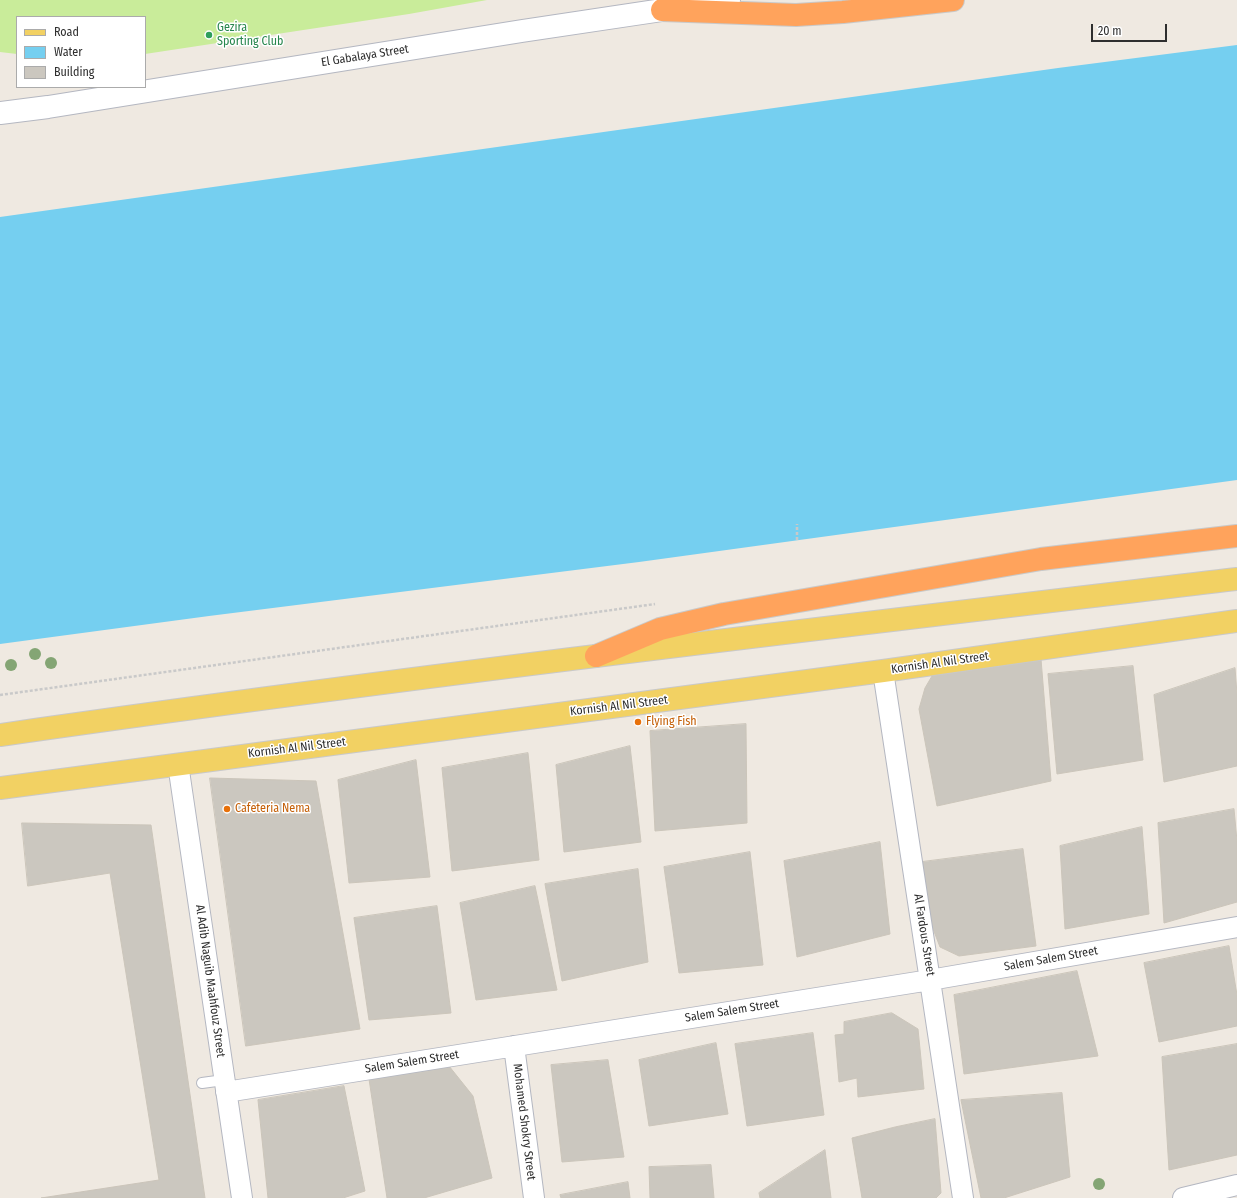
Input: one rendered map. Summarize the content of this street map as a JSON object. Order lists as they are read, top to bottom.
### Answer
{
  "streets": {
    "main road": ["Kornish Al Nil Street"],
    "street": [
      "El Gabalaya Street",
      "Al Fardous Street",
      "Salem Salem Street",
      "Al Adib Naguib Maahfouz Street",
      "Mohamed Shokry Street"
    ]
  },
  "crossings": [
    ["Kornish Al Nil Street", "Al Fardous Street"],
    ["Kornish Al Nil Street", "Al Adib Naguib Maahfouz Street"],
    ["Al Fardous Street", "Salem Salem Street"],
    ["Salem Salem Street", "Al Adib Naguib Maahfouz Street"],
    ["Salem Salem Street", "Mohamed Shokry Street"]
  ],
  "places": ["Gezira Sporting Club", "Flying Fish", "Cafeteria Nema"],
  "legend": ["Road", "Water", "Building"],
  "scale_bar": "20 m"
}
